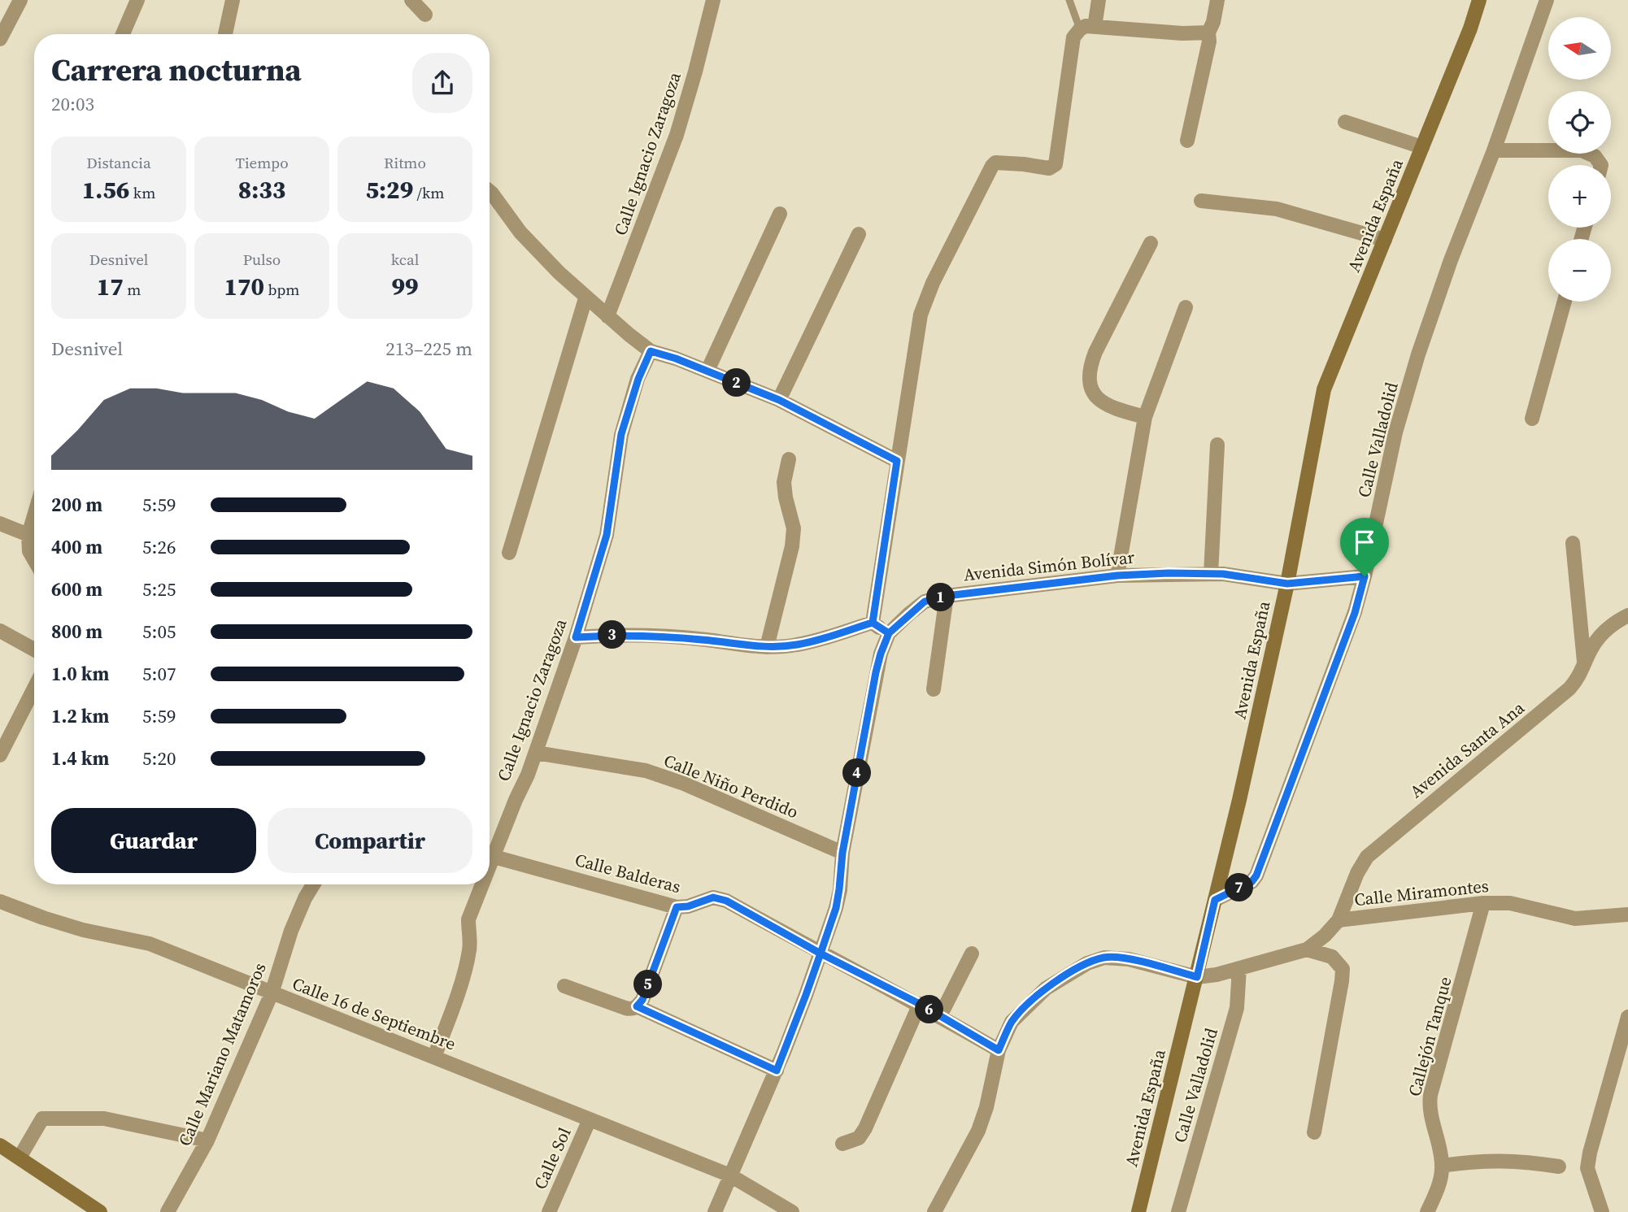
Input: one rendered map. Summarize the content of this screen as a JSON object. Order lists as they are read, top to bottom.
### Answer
{
  "streets": {
    "street": [
      "Calle Ignacio Zaragoza",
      "Avenida España",
      "Calle Valladolid",
      "Avenida Simón Bolívar",
      "Avenida Santa Ana",
      "Calle Niño Perdido",
      "Calle Balderas",
      "Calle Miramontes",
      "Calle 16 de Septiembre",
      "Callejón Tanque",
      "Calle Mariano Matamoros",
      "Calle Sol"
    ]
  },
  "crossings": [
    ["Calle Ignacio Zaragoza", "Calle Niño Perdido"],
    ["Calle Ignacio Zaragoza", "Calle 16 de Septiembre"],
    ["Avenida España", "Calle Valladolid"],
    ["Avenida España", "Avenida Simón Bolívar"],
    ["Avenida España", "Calle Miramontes"],
    ["Calle Valladolid", "Avenida Simón Bolívar"],
    ["Calle Valladolid", "Calle Miramontes"],
    ["Avenida Simón Bolívar", "Calle Niño Perdido"],
    ["Avenida Simón Bolívar", "Calle Balderas"],
    ["Avenida Simón Bolívar", "Calle 16 de Septiembre"],
    ["Avenida Santa Ana", "Calle Miramontes"],
    ["Calle Miramontes", "Callejón Tanque"],
    ["Calle 16 de Septiembre", "Calle Mariano Matamoros"],
    ["Calle 16 de Septiembre", "Calle Sol"]
  ],
  "north": "left",
  "page": {
    "map_buttons": ["+", "−"],
    "heading": ["Carrera nocturna", "20:03"],
    "stats": [
      ["Distancia", "1.56 km"],
      ["Tiempo", "8:33"],
      ["Ritmo", "5:29 /km"],
      ["Desnivel", "17 m"],
      ["Pulso", "170 bpm"],
      ["kcal", "99"]
    ],
    "chart": ["Desnivel", "213–225 m"],
    "pins": [
      "2",
      "1",
      "3",
      "4",
      "7",
      "5",
      "6"
    ],
    "list": [
      {
        "name": "200 m",
        "note": "5:59"
      },
      {
        "name": "400 m",
        "note": "5:26"
      },
      {
        "name": "600 m",
        "note": "5:25"
      },
      {
        "name": "800 m",
        "note": "5:05"
      },
      {
        "name": "1.0 km",
        "note": "5:07"
      },
      {
        "name": "1.2 km",
        "note": "5:59"
      },
      {
        "name": "1.4 km",
        "note": "5:20"
      }
    ],
    "buttons": ["Guardar", "Compartir"]
  }
}
